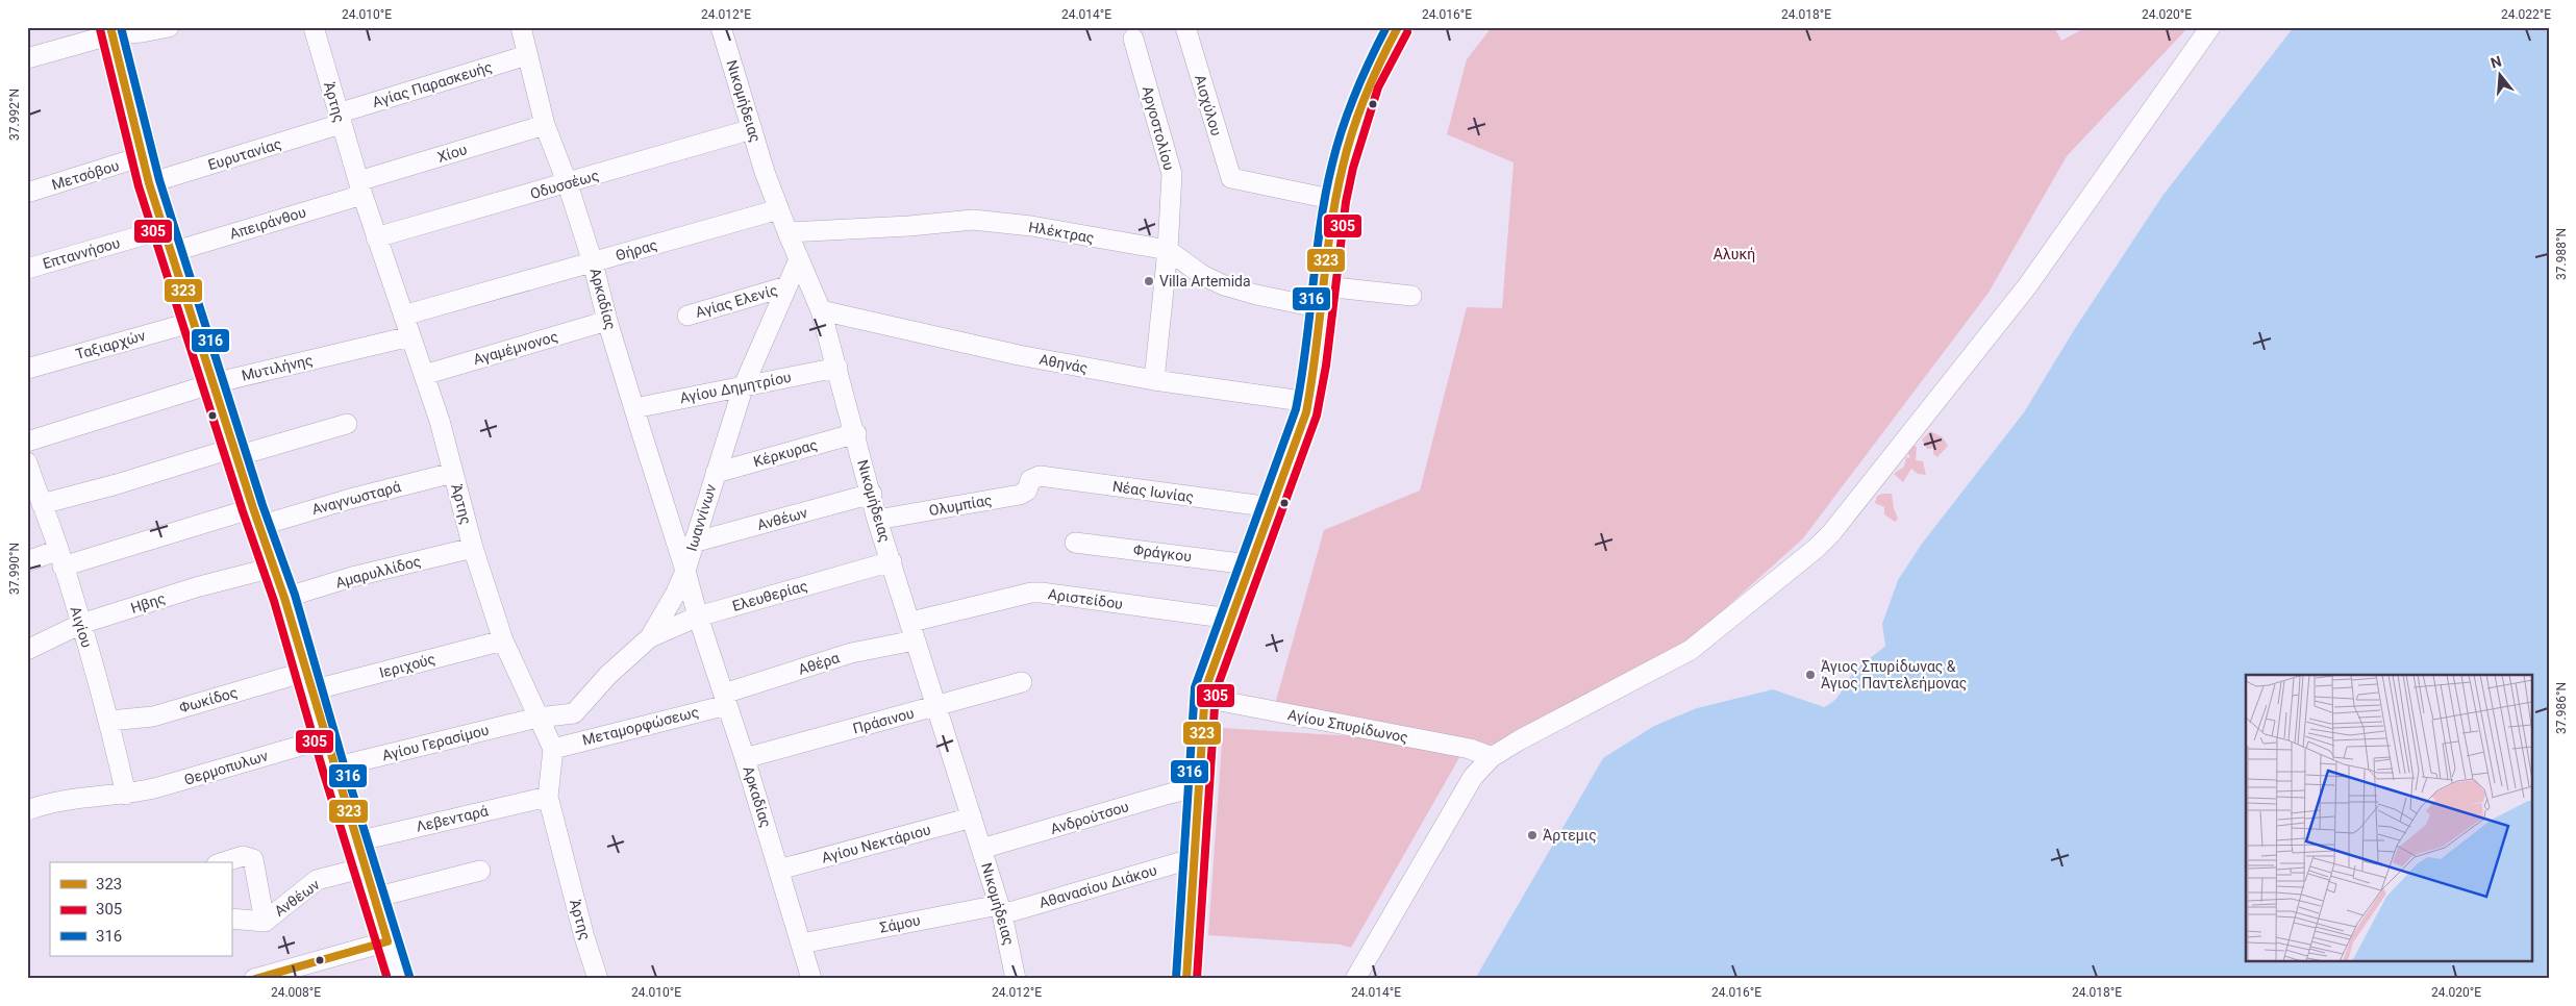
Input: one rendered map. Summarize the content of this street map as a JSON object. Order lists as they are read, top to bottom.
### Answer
{
  "streets": {
    "street": [
      "Αγίας Παρασκευής",
      "Νικομήδειας",
      "Άρτης",
      "Αισχύλου",
      "Αργοστολίου",
      "Χίου",
      "Ευρυτανίας",
      "Μετσόβου",
      "Οδυσσέως",
      "Απειράνθου",
      "Ηλέκτρας",
      "Θήρας",
      "Επταννήσου",
      "Αρκαδίας",
      "Αγίας Ελενίς",
      "Ταξιαρχών",
      "Αγαμέμνονος",
      "Αθηνάς",
      "Μυτιλήνης",
      "Αγίου Δημητρίου",
      "Κέρκυρας",
      "Νέας Ιωνίας",
      "Αναγνωσταρά",
      "Ολυμπίας",
      "Ιωαννίνων",
      "Ανθέων",
      "Φράγκου",
      "Αμαρυλλίδος",
      "Ελευθερίας",
      "Αριστείδου",
      "Ηβης",
      "Αιγίου",
      "Αθέρα",
      "Ιεριχούς",
      "Φωκίδος",
      "Πράσινου",
      "Μεταμορφώσεως",
      "Αγίου Σπυρίδωνος",
      "Αγίου Γερασίμου",
      "Θερμοπυλων",
      "Ανδρούτσου",
      "Λεβενταρά",
      "Αγίου Νεκτάριου",
      "Αθανασίου Διάκου",
      "Σάμου"
    ]
  },
  "crossings": [
    ["Αγίας Παρασκευής", "Άρτης"],
    ["Αγίας Παρασκευής", "Ευρυτανίας"],
    ["Αγίας Παρασκευής", "Αρκαδίας"],
    ["Νικομήδειας", "Οδυσσέως"],
    ["Νικομήδειας", "Ηλέκτρας"],
    ["Νικομήδειας", "Θήρας"],
    ["Νικομήδειας", "Αθηνάς"],
    ["Νικομήδειας", "Αγίου Δημητρίου"],
    ["Νικομήδειας", "Κέρκυρας"],
    ["Νικομήδειας", "Ολυμπίας"],
    ["Νικομήδειας", "Ιωαννίνων"],
    ["Νικομήδειας", "Ανθέων"],
    ["Νικομήδειας", "Ελευθερίας"],
    ["Νικομήδειας", "Αριστείδου"],
    ["Νικομήδειας", "Αθέρα"],
    ["Νικομήδειας", "Πράσινου"],
    ["Νικομήδειας", "Ανδρούτσου"],
    ["Νικομήδειας", "Αγίου Νεκτάριου"],
    ["Νικομήδειας", "Αθανασίου Διάκου"],
    ["Νικομήδειας", "Σάμου"],
    ["Άρτης", "Χίου"],
    ["Άρτης", "Ευρυτανίας"],
    ["Άρτης", "Οδυσσέως"],
    ["Άρτης", "Απειράνθου"],
    ["Άρτης", "Θήρας"],
    ["Άρτης", "Αγαμέμνονος"],
    ["Άρτης", "Μυτιλήνης"],
    ["Άρτης", "Αναγνωσταρά"],
    ["Άρτης", "Ιωαννίνων"],
    ["Άρτης", "Αμαρυλλίδος"],
    ["Άρτης", "Ιεριχούς"],
    ["Άρτης", "Μεταμορφώσεως"],
    ["Άρτης", "Αγίου Γερασίμου"],
    ["Άρτης", "Λεβενταρά"],
    ["Αργοστολίου", "Ηλέκτρας"],
    ["Αργοστολίου", "Αθηνάς"],
    ["Χίου", "Απειράνθου"],
    ["Χίου", "Αρκαδίας"],
    ["Οδυσσέως", "Αρκαδίας"],
    ["Θήρας", "Αρκαδίας"],
    ["Αρκαδίας", "Αγαμέμνονος"],
    ["Αρκαδίας", "Αγίου Δημητρίου"],
    ["Αρκαδίας", "Ιωαννίνων"],
    ["Αρκαδίας", "Ελευθερίας"],
    ["Αρκαδίας", "Αθέρα"],
    ["Αρκαδίας", "Πράσινου"],
    ["Αρκαδίας", "Μεταμορφώσεως"],
    ["Αρκαδίας", "Αγίου Νεκτάριου"],
    ["Αρκαδίας", "Σάμου"],
    ["Αγίας Ελενίς", "Ιωαννίνων"],
    ["Αγίου Δημητρίου", "Ιωαννίνων"],
    ["Κέρκυρας", "Ιωαννίνων"],
    ["Νέας Ιωνίας", "Ολυμπίας"],
    ["Αναγνωσταρά", "Αιγίου"],
    ["Ιωαννίνων", "Ανθέων"],
    ["Ιωαννίνων", "Ελευθερίας"],
    ["Ιωαννίνων", "Μεταμορφώσεως"],
    ["Αριστείδου", "Αθέρα"],
    ["Ηβης", "Αιγίου"],
    ["Αιγίου", "Φωκίδος"],
    ["Αιγίου", "Θερμοπυλων"],
    ["Αθέρα", "Μεταμορφώσεως"],
    ["Αθανασίου Διάκου", "Σάμου"]
  ],
  "parks": ["Αλυκή"],
  "places": ["Villa Artemida", "Άγιος Σπυρίδωνας & Άγιος Παντελεήμονας", "Άρτεμις"],
  "lines": ["transit line 323", "transit line 316", "transit line 305"],
  "legend": ["323", "305", "316"],
  "north": "top",
  "coordinates": [
    "24.010°E",
    "24.012°E",
    "24.014°E",
    "24.016°E",
    "24.018°E",
    "24.020°E",
    "24.022°E",
    "37.992°N",
    "37.988°N",
    "37.990°N",
    "37.986°N",
    "24.008°E"
  ]
}
